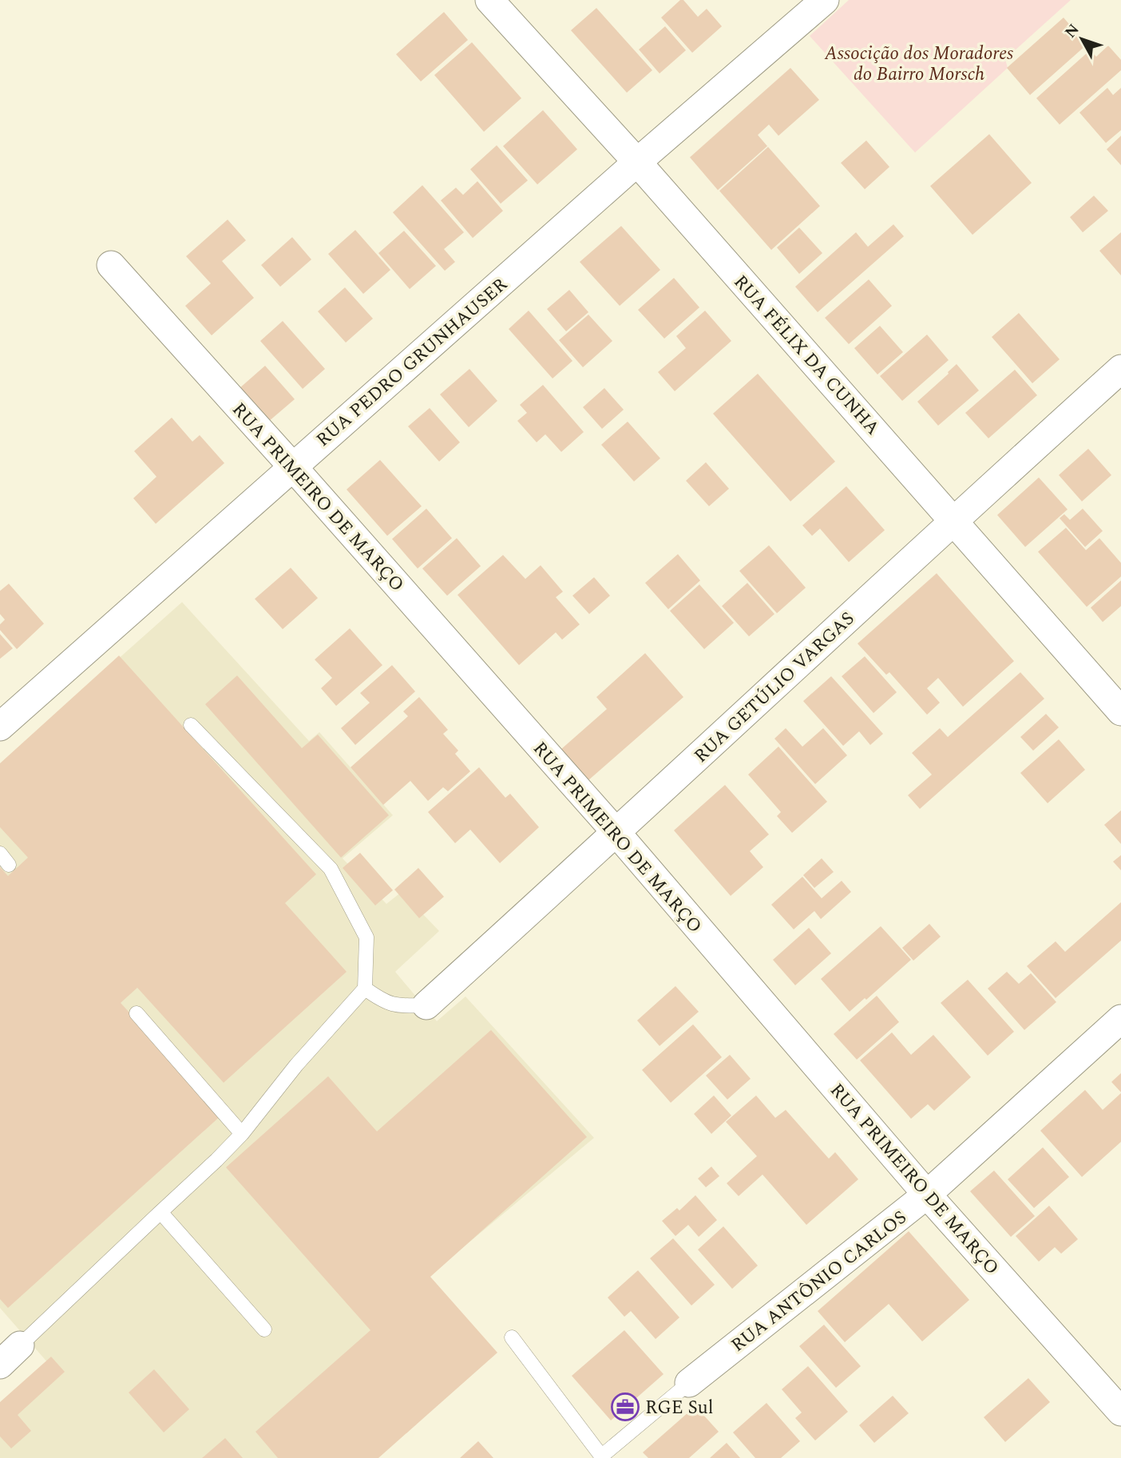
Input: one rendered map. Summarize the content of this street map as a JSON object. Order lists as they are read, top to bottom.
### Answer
{
  "streets": {
    "street": [
      "RUA FÉLIX DA CUNHA",
      "RUA PEDRO GRUNHAUSER",
      "RUA PRIMEIRO DE MARÇO",
      "RUA GETÚLIO VARGAS",
      "RUA ANTÔNIO CARLOS"
    ]
  },
  "crossings": [
    ["RUA FÉLIX DA CUNHA", "RUA PEDRO GRUNHAUSER"],
    ["RUA FÉLIX DA CUNHA", "RUA GETÚLIO VARGAS"],
    ["RUA PEDRO GRUNHAUSER", "RUA PRIMEIRO DE MARÇO"],
    ["RUA PRIMEIRO DE MARÇO", "RUA GETÚLIO VARGAS"],
    ["RUA PRIMEIRO DE MARÇO", "RUA ANTÔNIO CARLOS"]
  ],
  "parks": ["Associção dos Moradores do Bairro Morsch"],
  "places": {
    "office": ["RGE Sul"]
  },
  "north": "top left"
}
